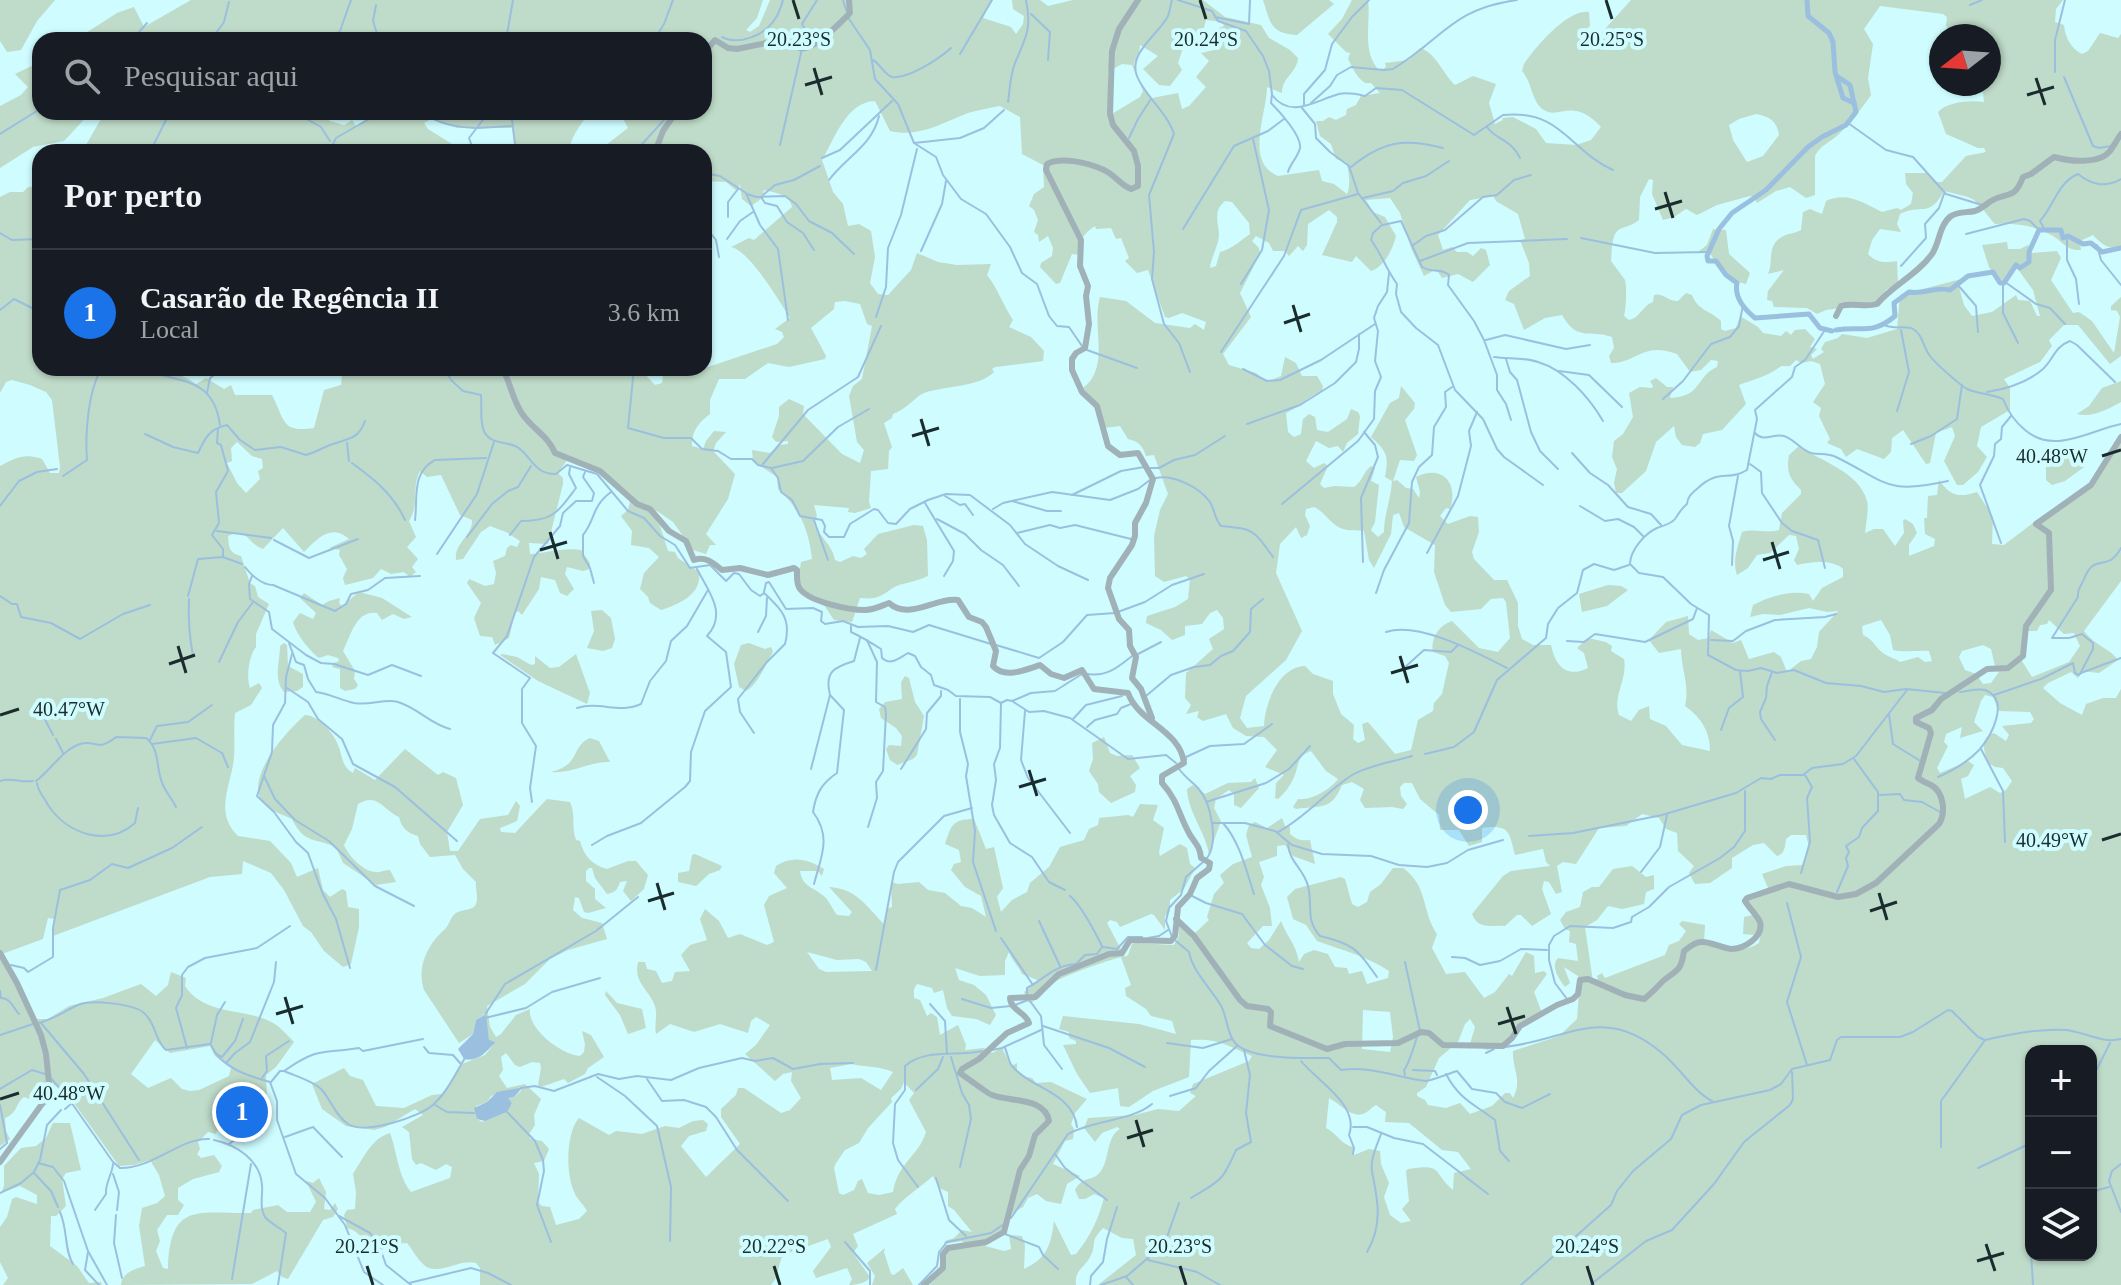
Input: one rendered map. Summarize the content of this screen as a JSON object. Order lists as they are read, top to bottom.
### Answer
{
  "north": "left",
  "page": {
    "search": "Pesquisar aqui",
    "heading": "Por perto",
    "list": [
      {
        "mark": "1",
        "name": "Casarão de Regência II",
        "note": "Local",
        "value": "3.6 km"
      }
    ],
    "map_buttons": ["+", "−"],
    "pins": "1"
  },
  "coordinates": [
    "20.23°S",
    "20.24°S",
    "20.25°S",
    "40.48°W",
    "40.47°W",
    "40.49°W",
    "20.21°S",
    "20.22°S"
  ]
}
